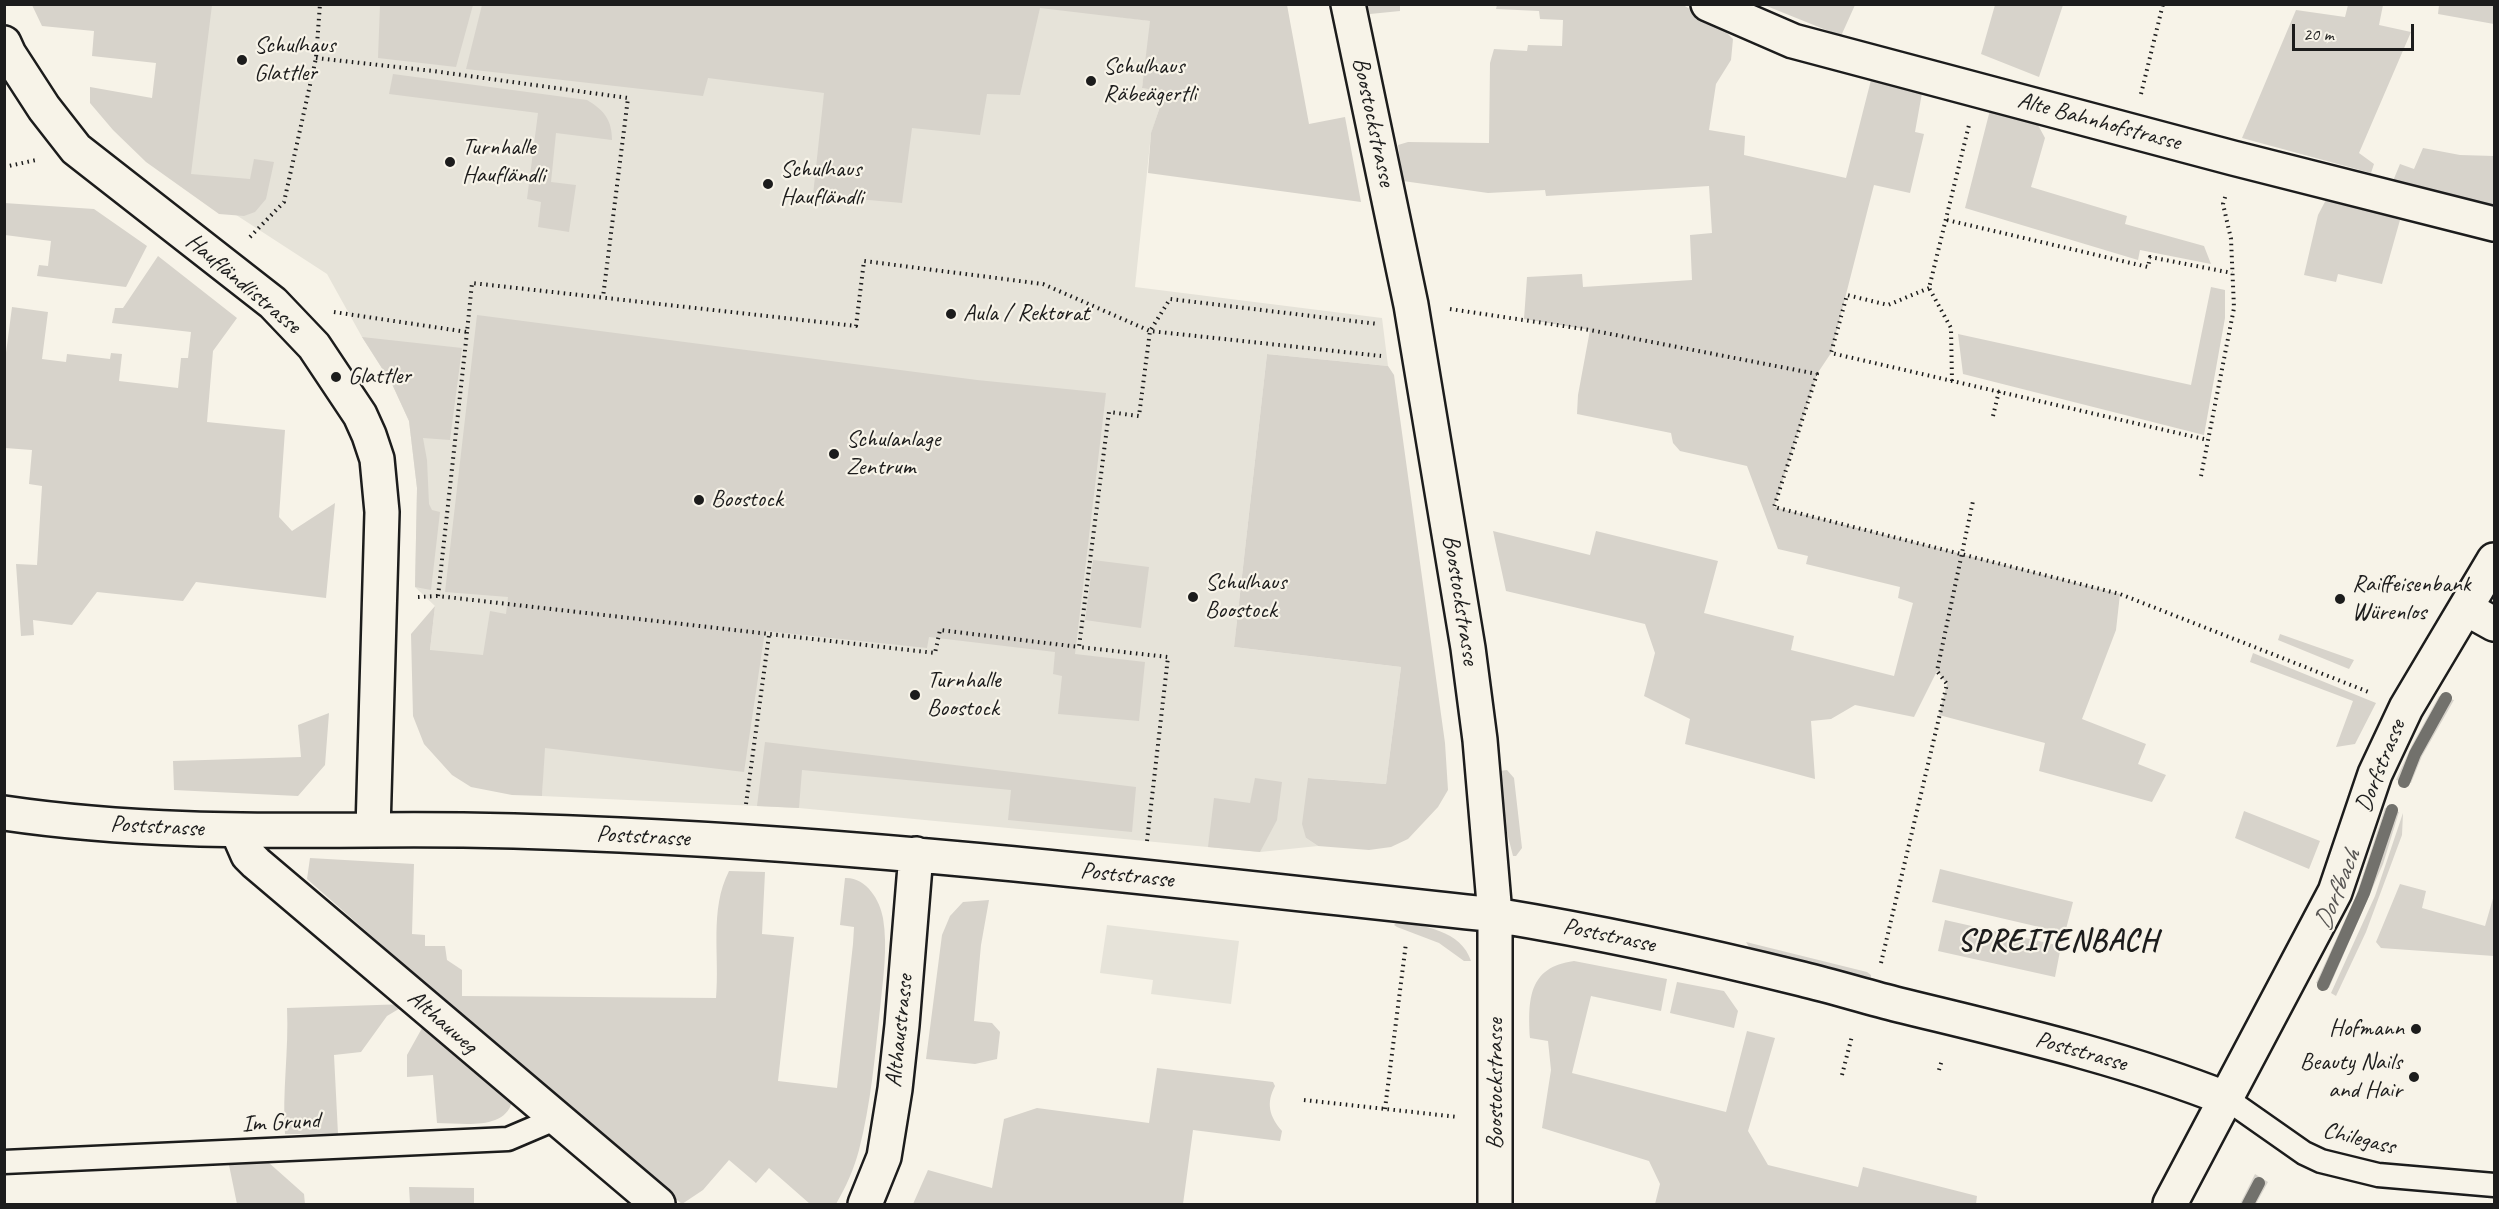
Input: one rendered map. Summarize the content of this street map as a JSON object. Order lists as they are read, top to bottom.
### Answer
{
  "streets": {
    "street": [
      "Boostockstrasse",
      "Alte Bahnhofstrasse",
      "Haufländlistrasse",
      "Dorfstrasse",
      "Poststrasse",
      "Althauweg",
      "Althaustrasse"
    ],
    "lane": ["Im Grund", "Chilegass"]
  },
  "crossings": [
    ["Boostockstrasse", "Poststrasse"],
    ["Haufländlistrasse", "Poststrasse"],
    ["Dorfstrasse", "Poststrasse"],
    ["Dorfstrasse", "Chilegass"],
    ["Poststrasse", "Althauweg"],
    ["Poststrasse", "Althaustrasse"],
    ["Poststrasse", "Chilegass"],
    ["Althauweg", "Im Grund"]
  ],
  "districts": ["SPREITENBACH"],
  "water": ["Dorfbach"],
  "places": [
    "Schulhaus Glattler",
    "Schulhaus Räbeägertli",
    "Turnhalle Haufländli",
    "Schulhaus Haufländli",
    "Aula / Rektorat",
    "Glattler",
    "Schulanlage Zentrum",
    "Boostock",
    "Schulhaus Boostock",
    "Raiffeisenbank Würenlos",
    "Turnhalle Boostock",
    "Hofmann",
    "Beauty Nails and Hair"
  ],
  "scale_bar": "20 m"
}
